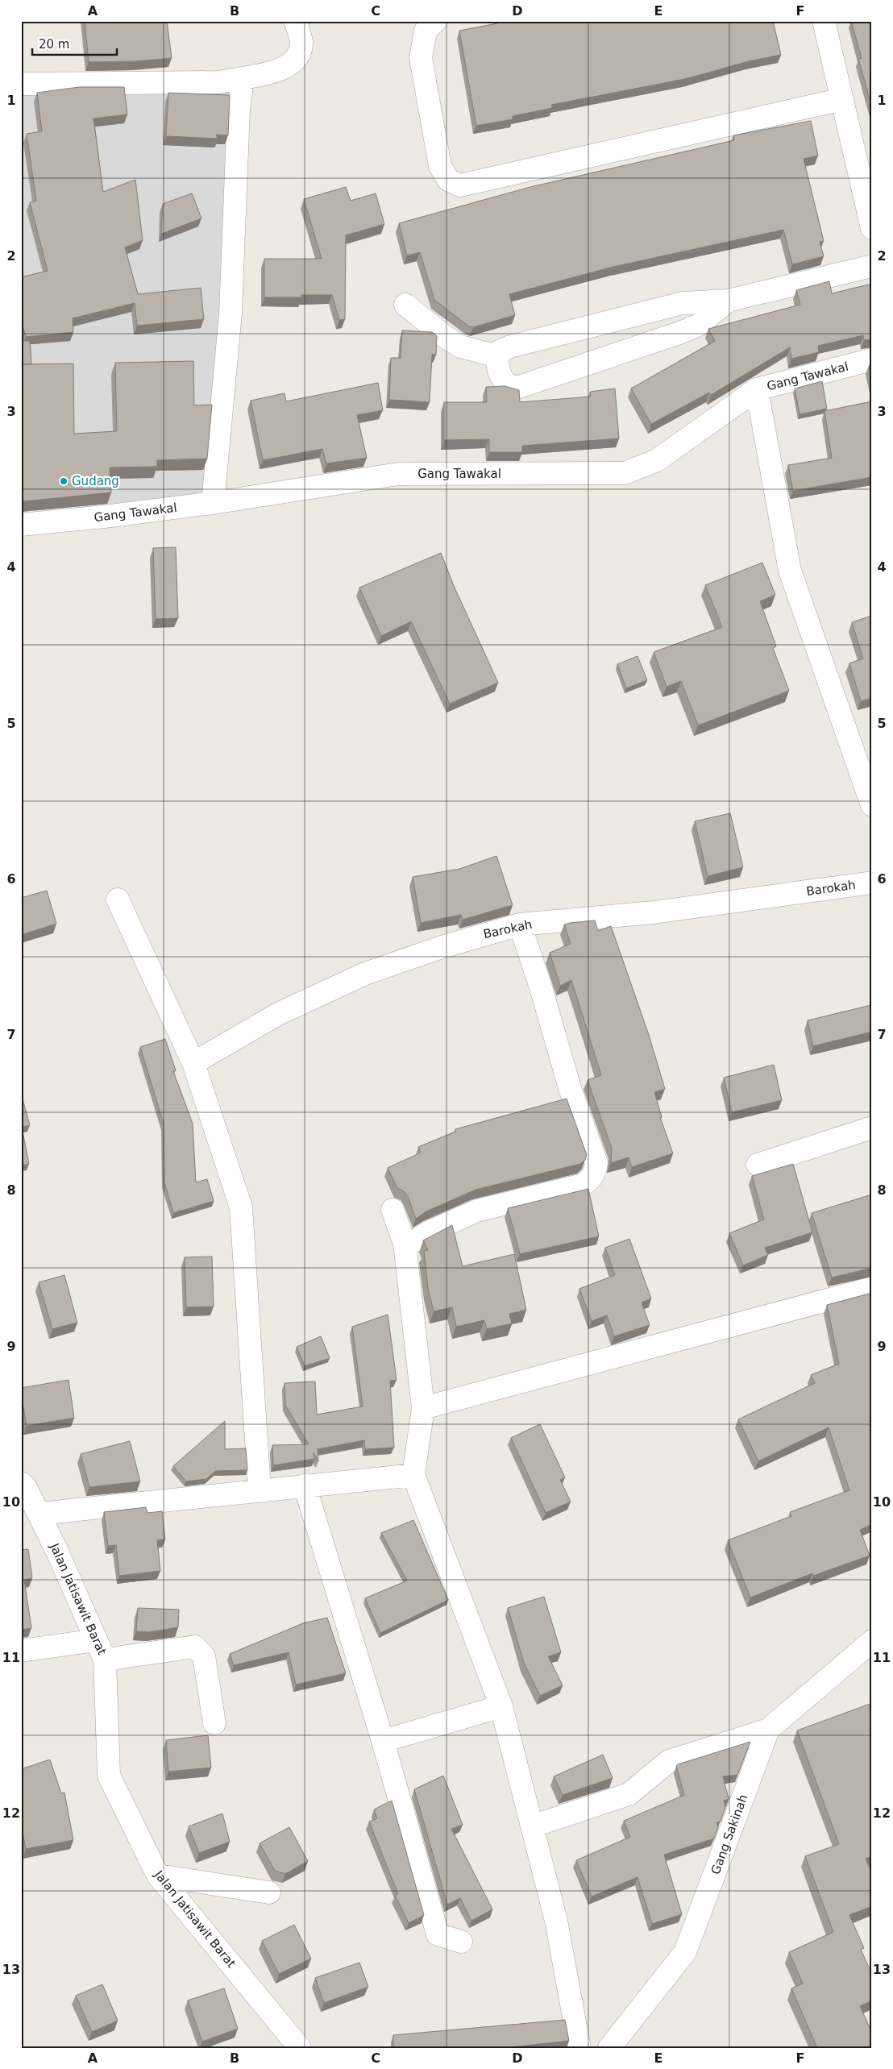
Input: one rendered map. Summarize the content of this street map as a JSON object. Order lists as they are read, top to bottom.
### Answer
{
  "streets": {
    "street": [
      "Gang Tawakal",
      "Barokah",
      "Jalan Jatisawit Barat",
      "Gang Sakinah"
    ]
  },
  "places": ["Gudang"],
  "scale_bar": "20 m",
  "grid": {
    "columns": [
      "A",
      "B",
      "C",
      "D",
      "E",
      "F"
    ],
    "rows": [
      "1",
      "2",
      "3",
      "4",
      "5",
      "6",
      "7",
      "8",
      "9",
      "10",
      "11",
      "12",
      "13"
    ]
  }
}
